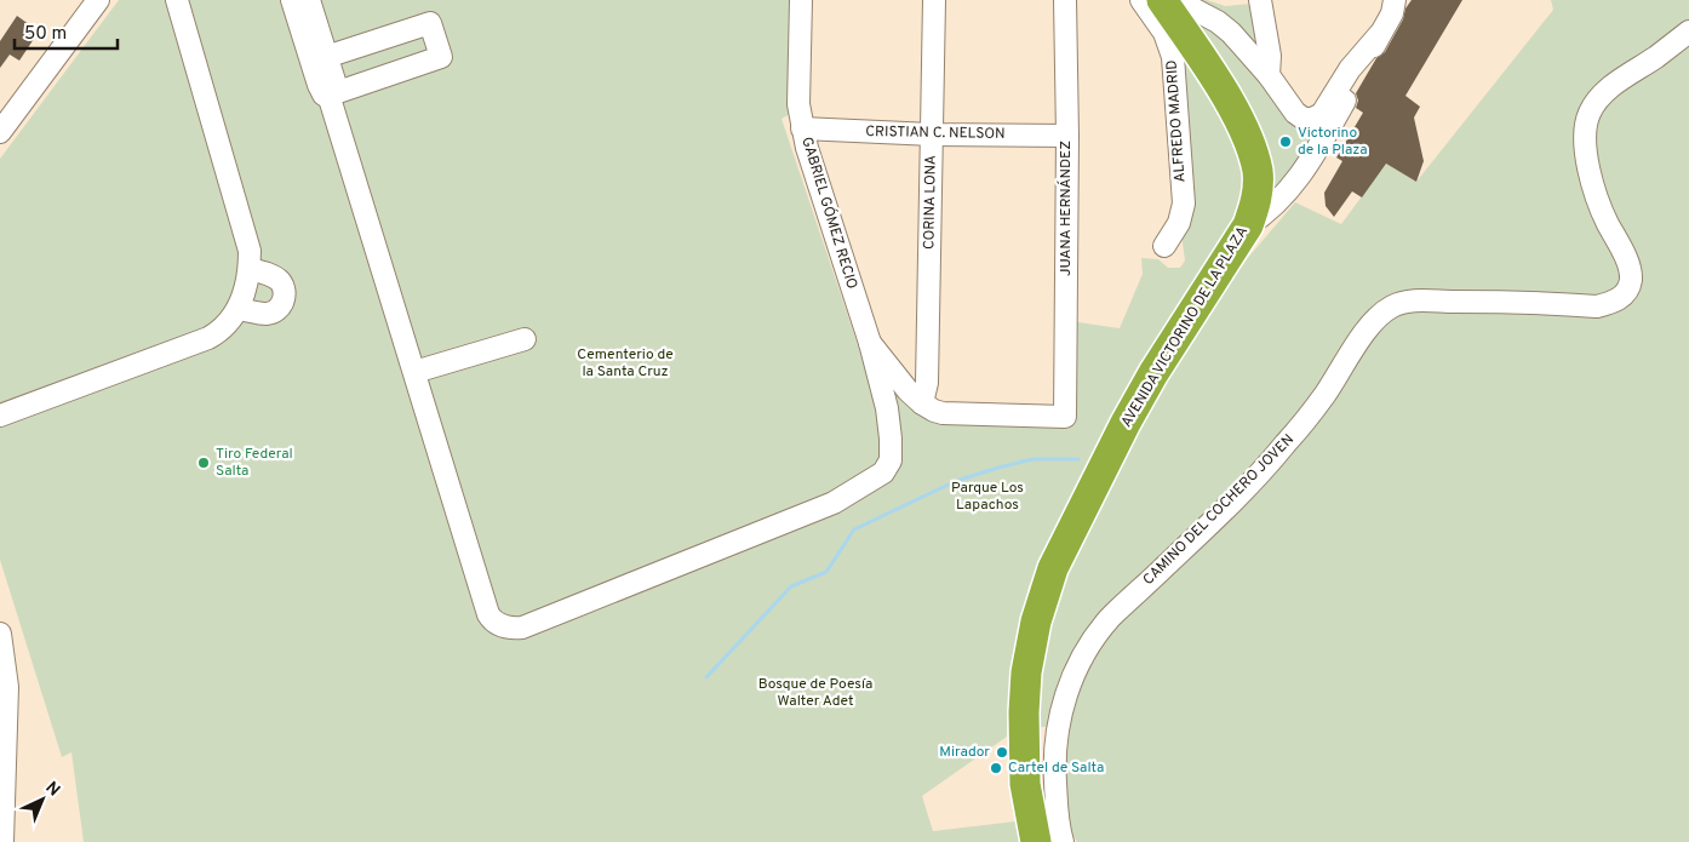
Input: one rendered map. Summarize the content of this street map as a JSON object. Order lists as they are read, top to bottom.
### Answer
{
  "streets": {
    "highway": ["AVENIDA VICTORINO DE LA PLAZA"],
    "street": [
      "ALFREDO MADRID",
      "CRISTIAN C. NELSON",
      "CORINA LONA",
      "JUANA HERNÁNDEZ",
      "GABRIEL GÓMEZ RECIO",
      "CAMINO DEL COCHERO JOVEN"
    ]
  },
  "crossings": [
    ["ALFREDO MADRID", "AVENIDA VICTORINO DE LA PLAZA"],
    ["CRISTIAN C. NELSON", "CORINA LONA"],
    ["CRISTIAN C. NELSON", "JUANA HERNÁNDEZ"],
    ["CRISTIAN C. NELSON", "GABRIEL GÓMEZ RECIO"],
    ["CORINA LONA", "JUANA HERNÁNDEZ"],
    ["CORINA LONA", "GABRIEL GÓMEZ RECIO"],
    ["JUANA HERNÁNDEZ", "GABRIEL GÓMEZ RECIO"]
  ],
  "parks": ["Cementerio de la Santa Cruz", "Parque Los Lapachos", "Bosque de Poesía Walter Adet"],
  "places": [
    "Victorino de la Plaza",
    "Tiro Federal Salta",
    "Mirador",
    "Cartel de Salta"
  ],
  "scale_bar": "50 m",
  "north": "top right"
}
